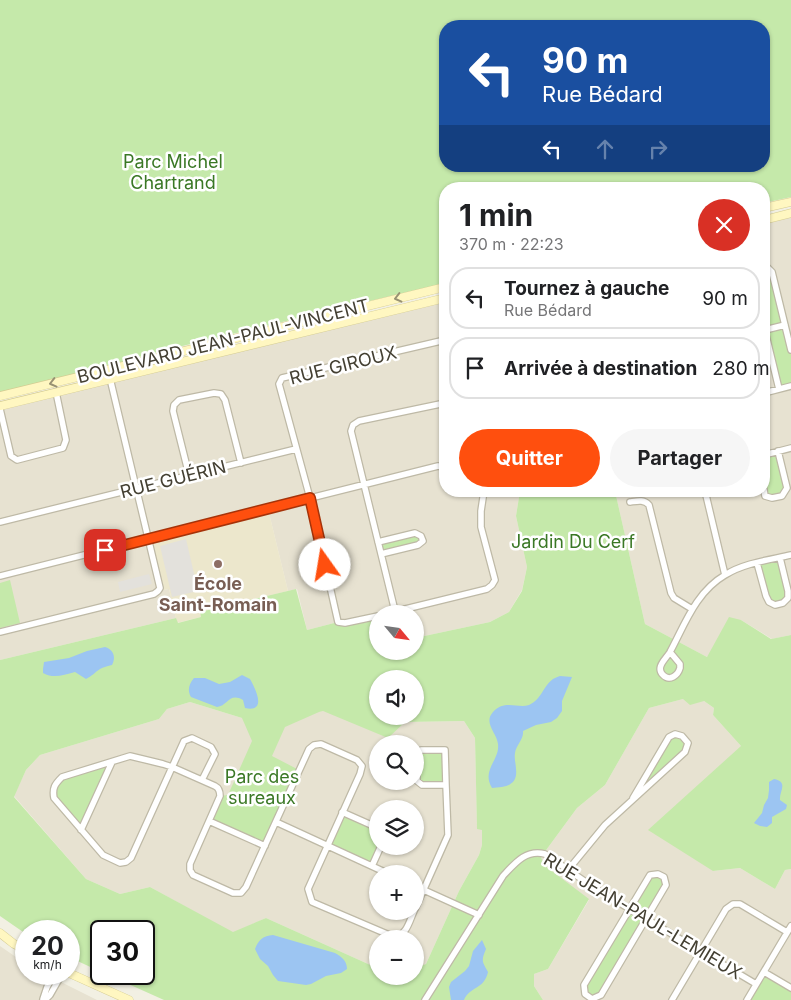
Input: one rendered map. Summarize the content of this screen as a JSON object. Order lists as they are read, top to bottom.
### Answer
{
  "streets": {
    "street": [
      "BOULEVARD JEAN-PAUL-VINCENT",
      "RUE GIROUX",
      "RUE GUÉRIN",
      "RUE JEAN-PAUL-LEMIEUX"
    ]
  },
  "crossings": [
    ["RUE GIROUX", "RUE GUÉRIN"]
  ],
  "parks": ["Parc Michel Chartrand", "Jardin Du Cerf", "Parc des sureaux"],
  "places": ["École Saint-Romain"],
  "north": "bottom right",
  "page": {
    "turn": ["90 m", "Rue Bédard"],
    "heading": ["1 min", "370 m · 22:23"],
    "list": [
      {
        "name": "Tournez à gauche",
        "note": "Rue Bédard",
        "value": "90 m"
      },
      {
        "name": "Arrivée à destination",
        "value": "280 m"
      }
    ],
    "buttons": ["Quitter", "Partager"],
    "map_buttons": ["+", "−"],
    "speed": "20 km/h",
    "limit": "30"
  }
}
